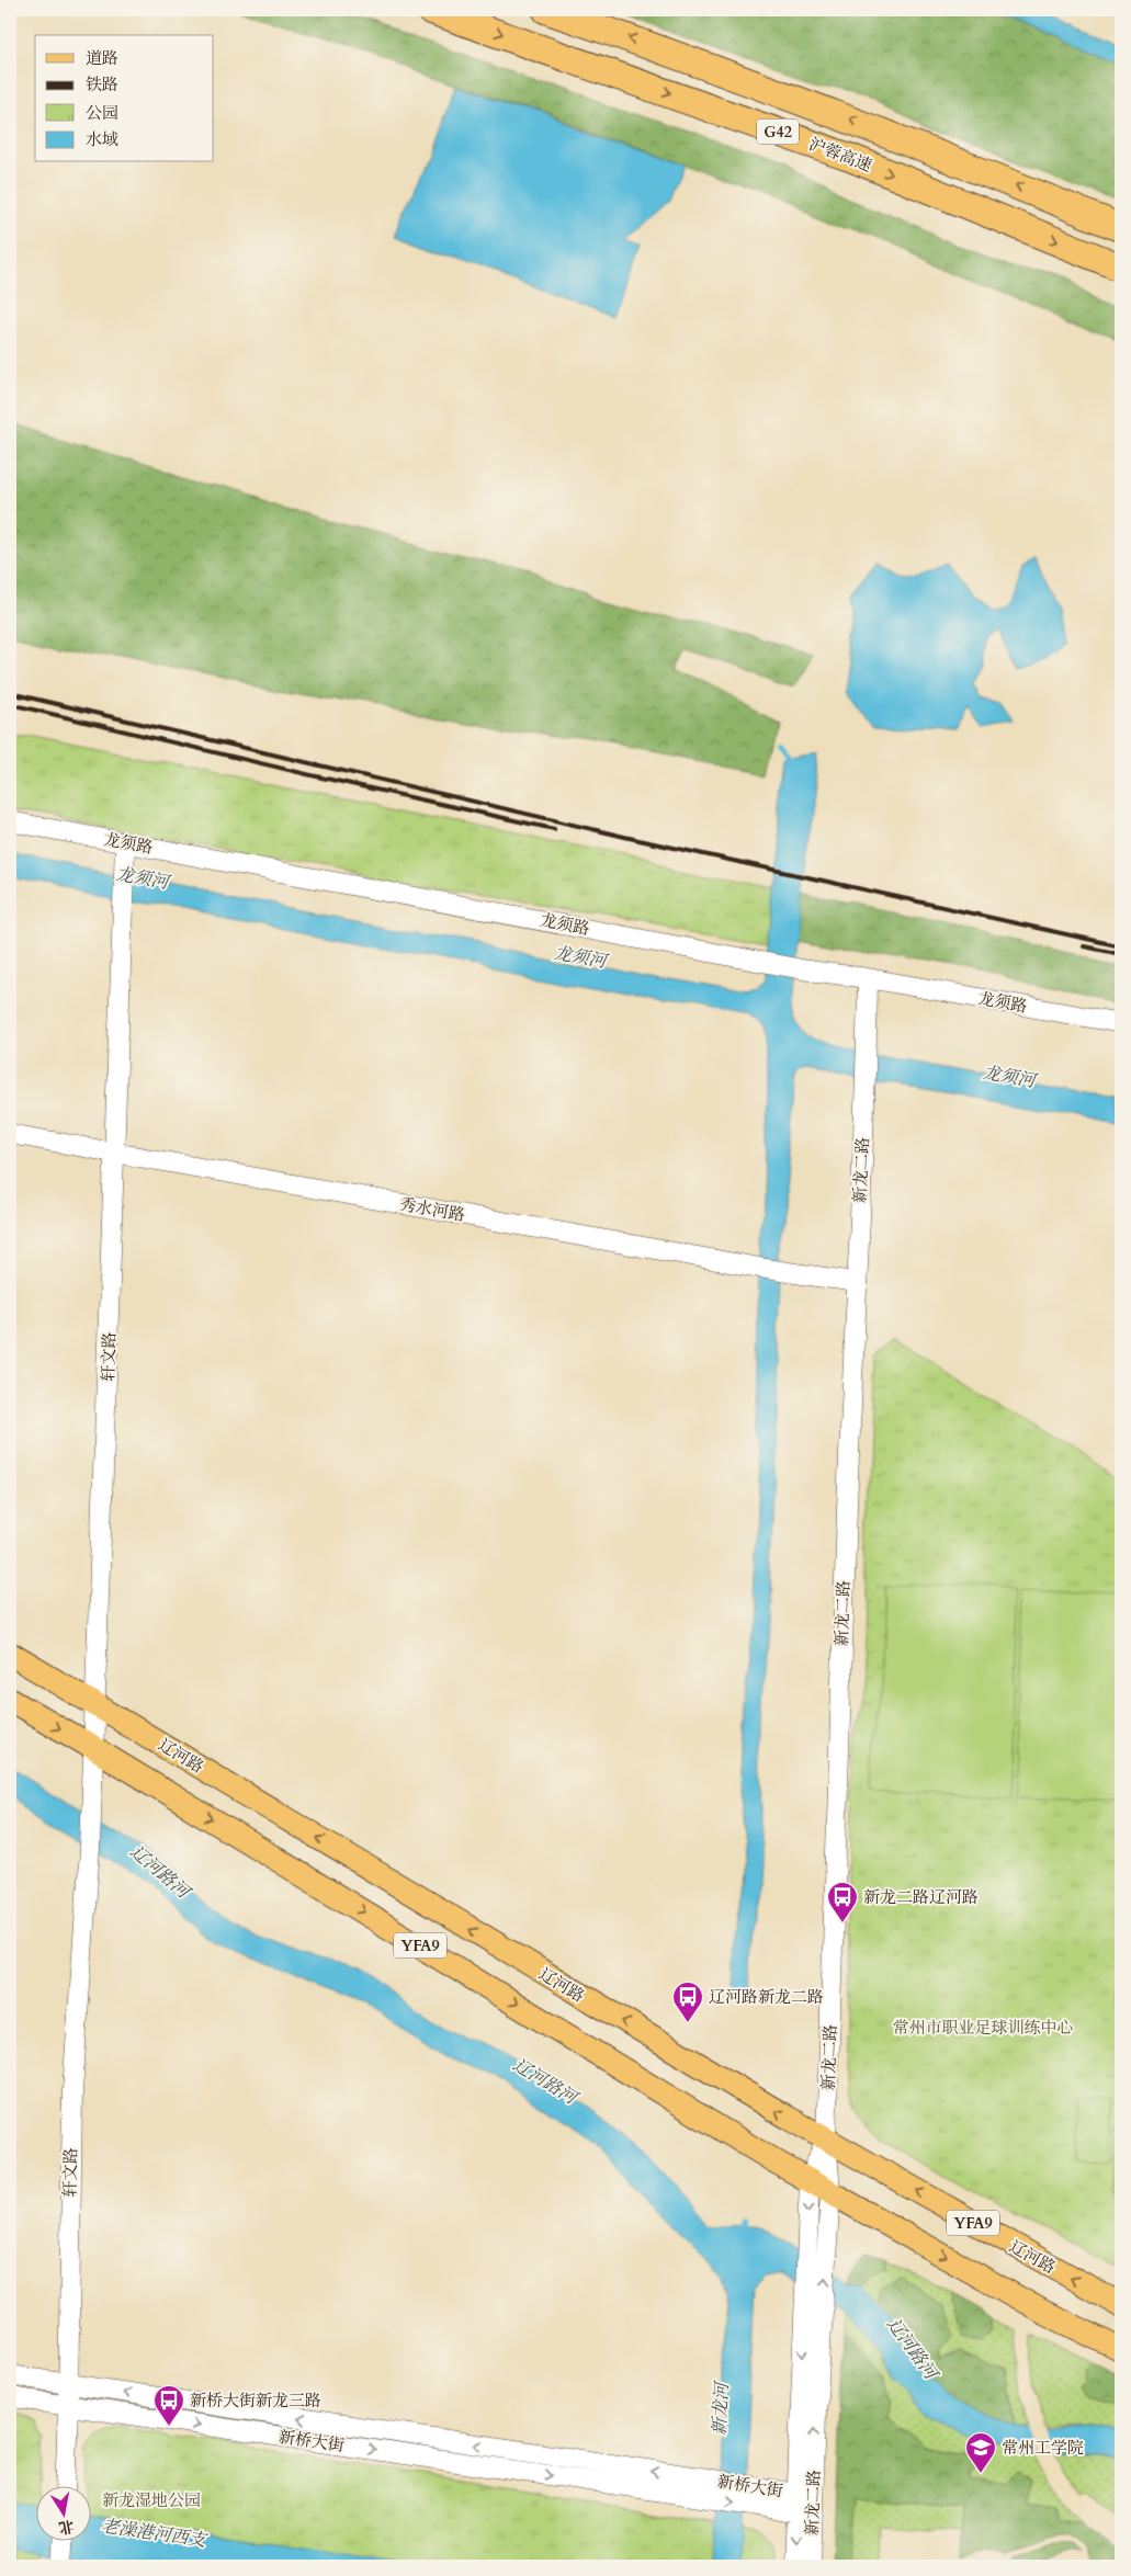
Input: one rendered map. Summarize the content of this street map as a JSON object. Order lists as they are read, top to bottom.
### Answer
{
  "streets": {
    "highway": ["G42", "沪蓉高速"],
    "main road": ["辽河路", "YFA9"],
    "street": [
      "龙须路",
      "新龙二路",
      "秀水河路",
      "轩文路",
      "新桥大街"
    ]
  },
  "crossings": [
    ["龙须路", "新龙二路"],
    ["龙须路", "轩文路"],
    ["新龙二路", "秀水河路"],
    ["新龙二路", "辽河路"],
    ["新龙二路", "新桥大街"],
    ["秀水河路", "轩文路"],
    ["轩文路", "辽河路"],
    ["轩文路", "YFA9"],
    ["轩文路", "新桥大街"]
  ],
  "water": [
    "龙须河",
    "辽河路河",
    "新龙河",
    "老澡港河西支"
  ],
  "parks": ["常州市职业足球训练中心", "新龙湿地公园"],
  "places": {
    "bus stop": ["新龙二路辽河路", "辽河路新龙二路", "新桥大街新龙三路"],
    "school or university": ["常州工学院"]
  },
  "legend": [
    "道路",
    "铁路",
    "公园",
    "水域"
  ],
  "north": "bottom"
}
